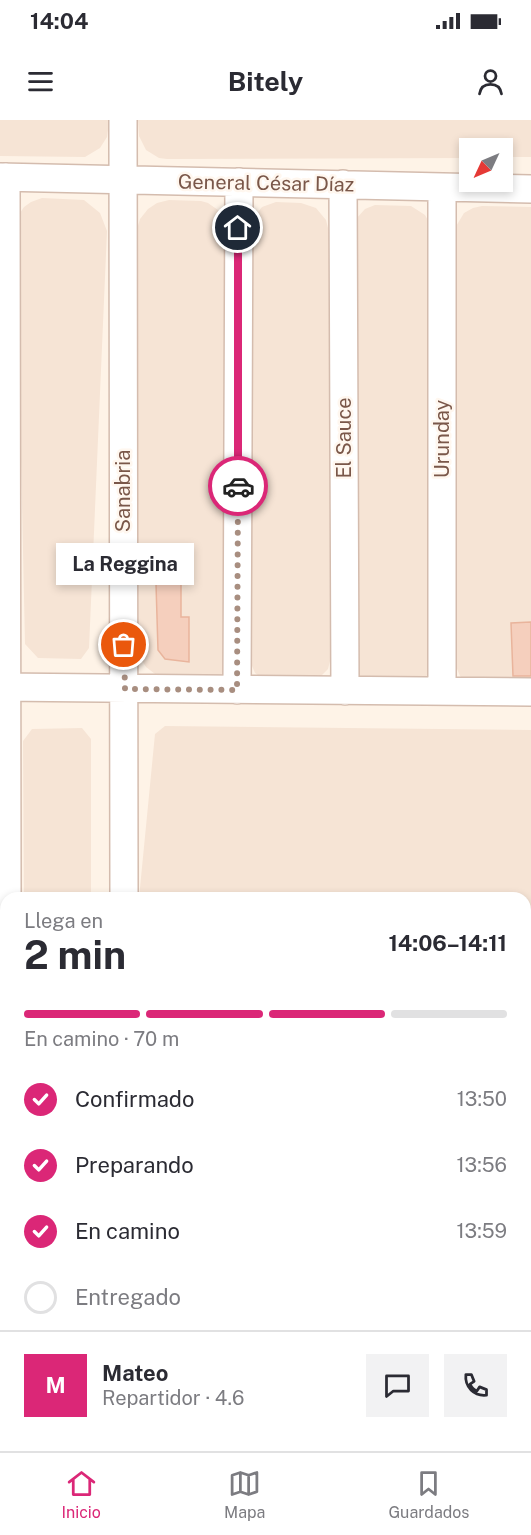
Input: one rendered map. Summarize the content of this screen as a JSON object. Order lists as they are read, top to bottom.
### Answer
{
  "streets": {
    "street": [
      "General César Díaz",
      "El Sauce",
      "Urunday",
      "Sanabria"
    ]
  },
  "crossings": [
    ["General César Díaz", "El Sauce"],
    ["General César Díaz", "Urunday"],
    ["General César Díaz", "Sanabria"]
  ],
  "places": ["La Reggina"],
  "north": "bottom left",
  "page": {
    "status": "14:04",
    "header": "Bitely",
    "bubble": "La Reggina",
    "heading": ["2 min", "Llega en", "14:06–14:11"],
    "panel": ["Mateo", "Repartidor · 4.6"],
    "bar": "En camino · 70 m",
    "list": [
      ["Confirmado", "13:50"],
      ["Preparando", "13:56"],
      ["En camino", "13:59"],
      "Entregado"
    ],
    "round": "M",
    "tabs": ["Inicio", "Mapa", "Guardados"]
  }
}
